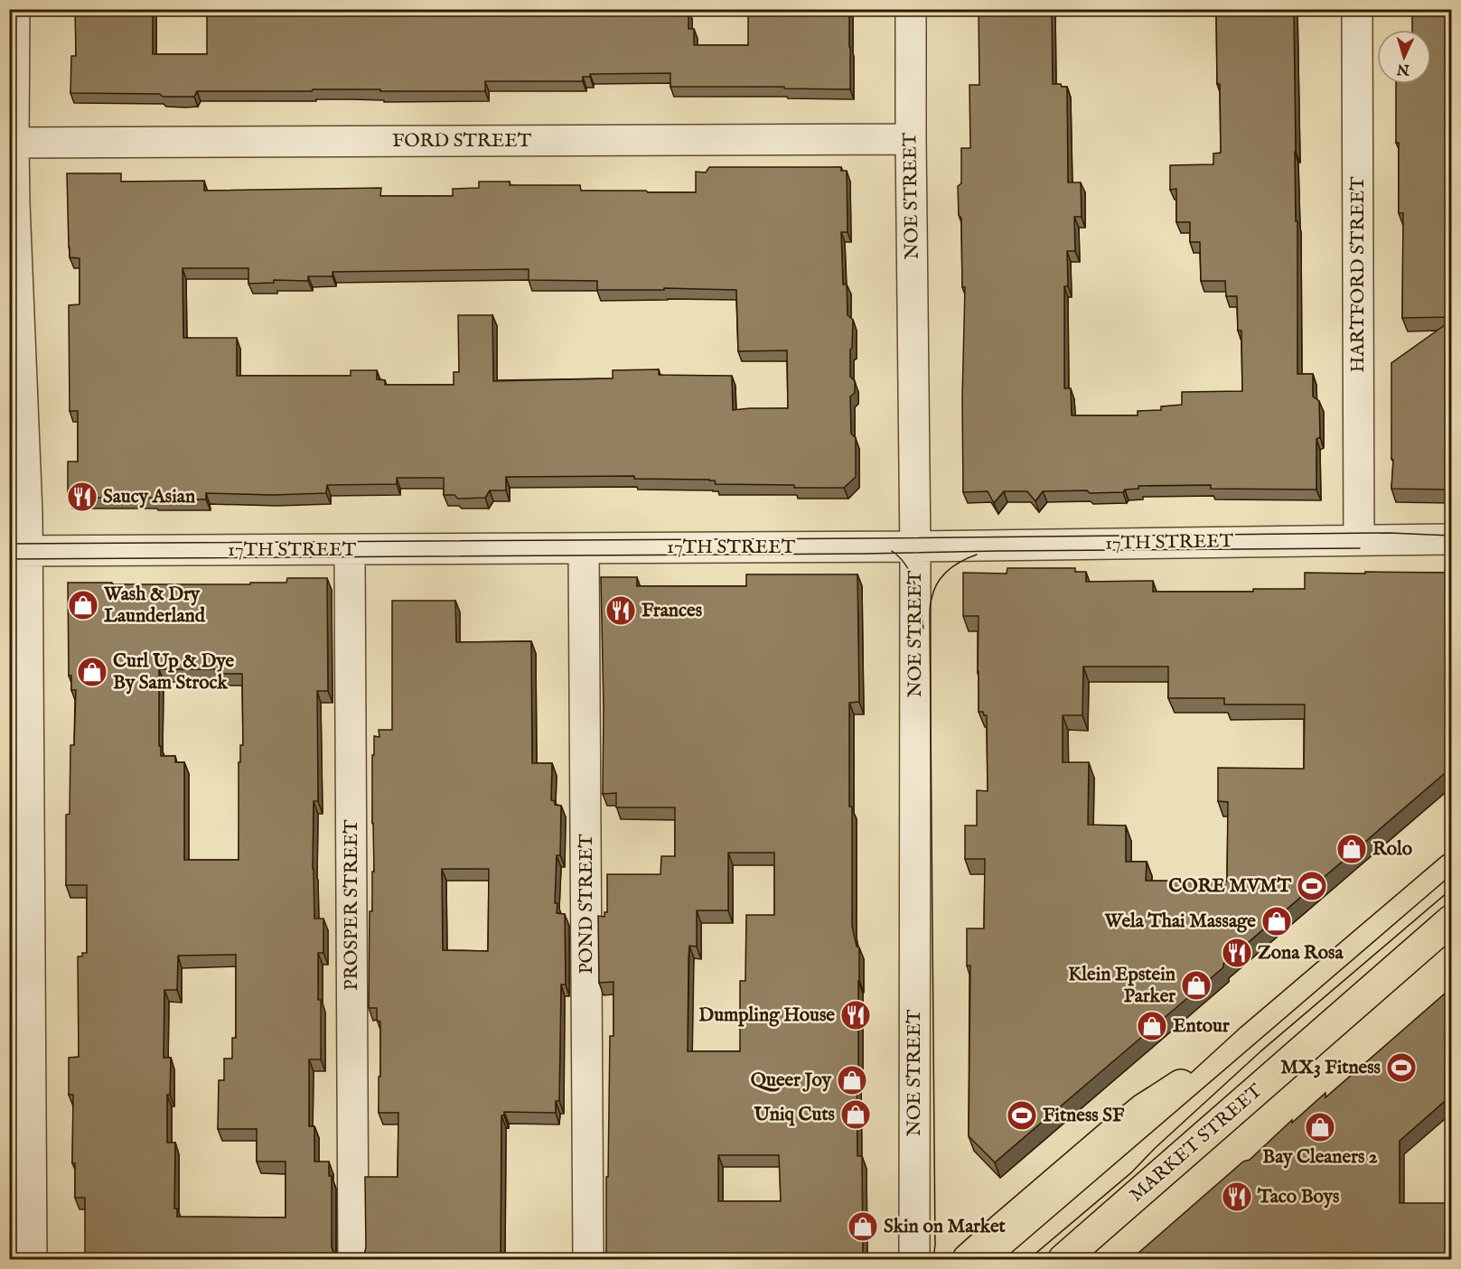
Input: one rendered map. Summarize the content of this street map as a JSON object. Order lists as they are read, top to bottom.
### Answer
{
  "streets": {
    "main road": ["MARKET STREET"],
    "street": [
      "FORD STREET",
      "NOE STREET",
      "HARTFORD STREET",
      "17TH STREET",
      "POND STREET",
      "PROSPER STREET"
    ]
  },
  "crossings": [
    ["FORD STREET", "NOE STREET"],
    ["NOE STREET", "17TH STREET"],
    ["HARTFORD STREET", "17TH STREET"],
    ["17TH STREET", "POND STREET"],
    ["17TH STREET", "PROSPER STREET"]
  ],
  "places": {
    "restaurant": [
      "Saucy Asian",
      "Frances",
      "Zona Rosa",
      "Dumpling House",
      "Taco Boys"
    ],
    "shop": [
      "Wash & Dry Launderland",
      "Curl Up & Dye By Sam Strock",
      "Rolo",
      "Wela Thai Massage",
      "Klein Epstein Parker",
      "Entour",
      "Queer Joy",
      "Uniq Cuts",
      "Bay Cleaners 2",
      "Skin on Market"
    ],
    "sports": ["CORE MVMT", "MX3 Fitness", "Fitness SF"]
  },
  "north": "bottom"
}
